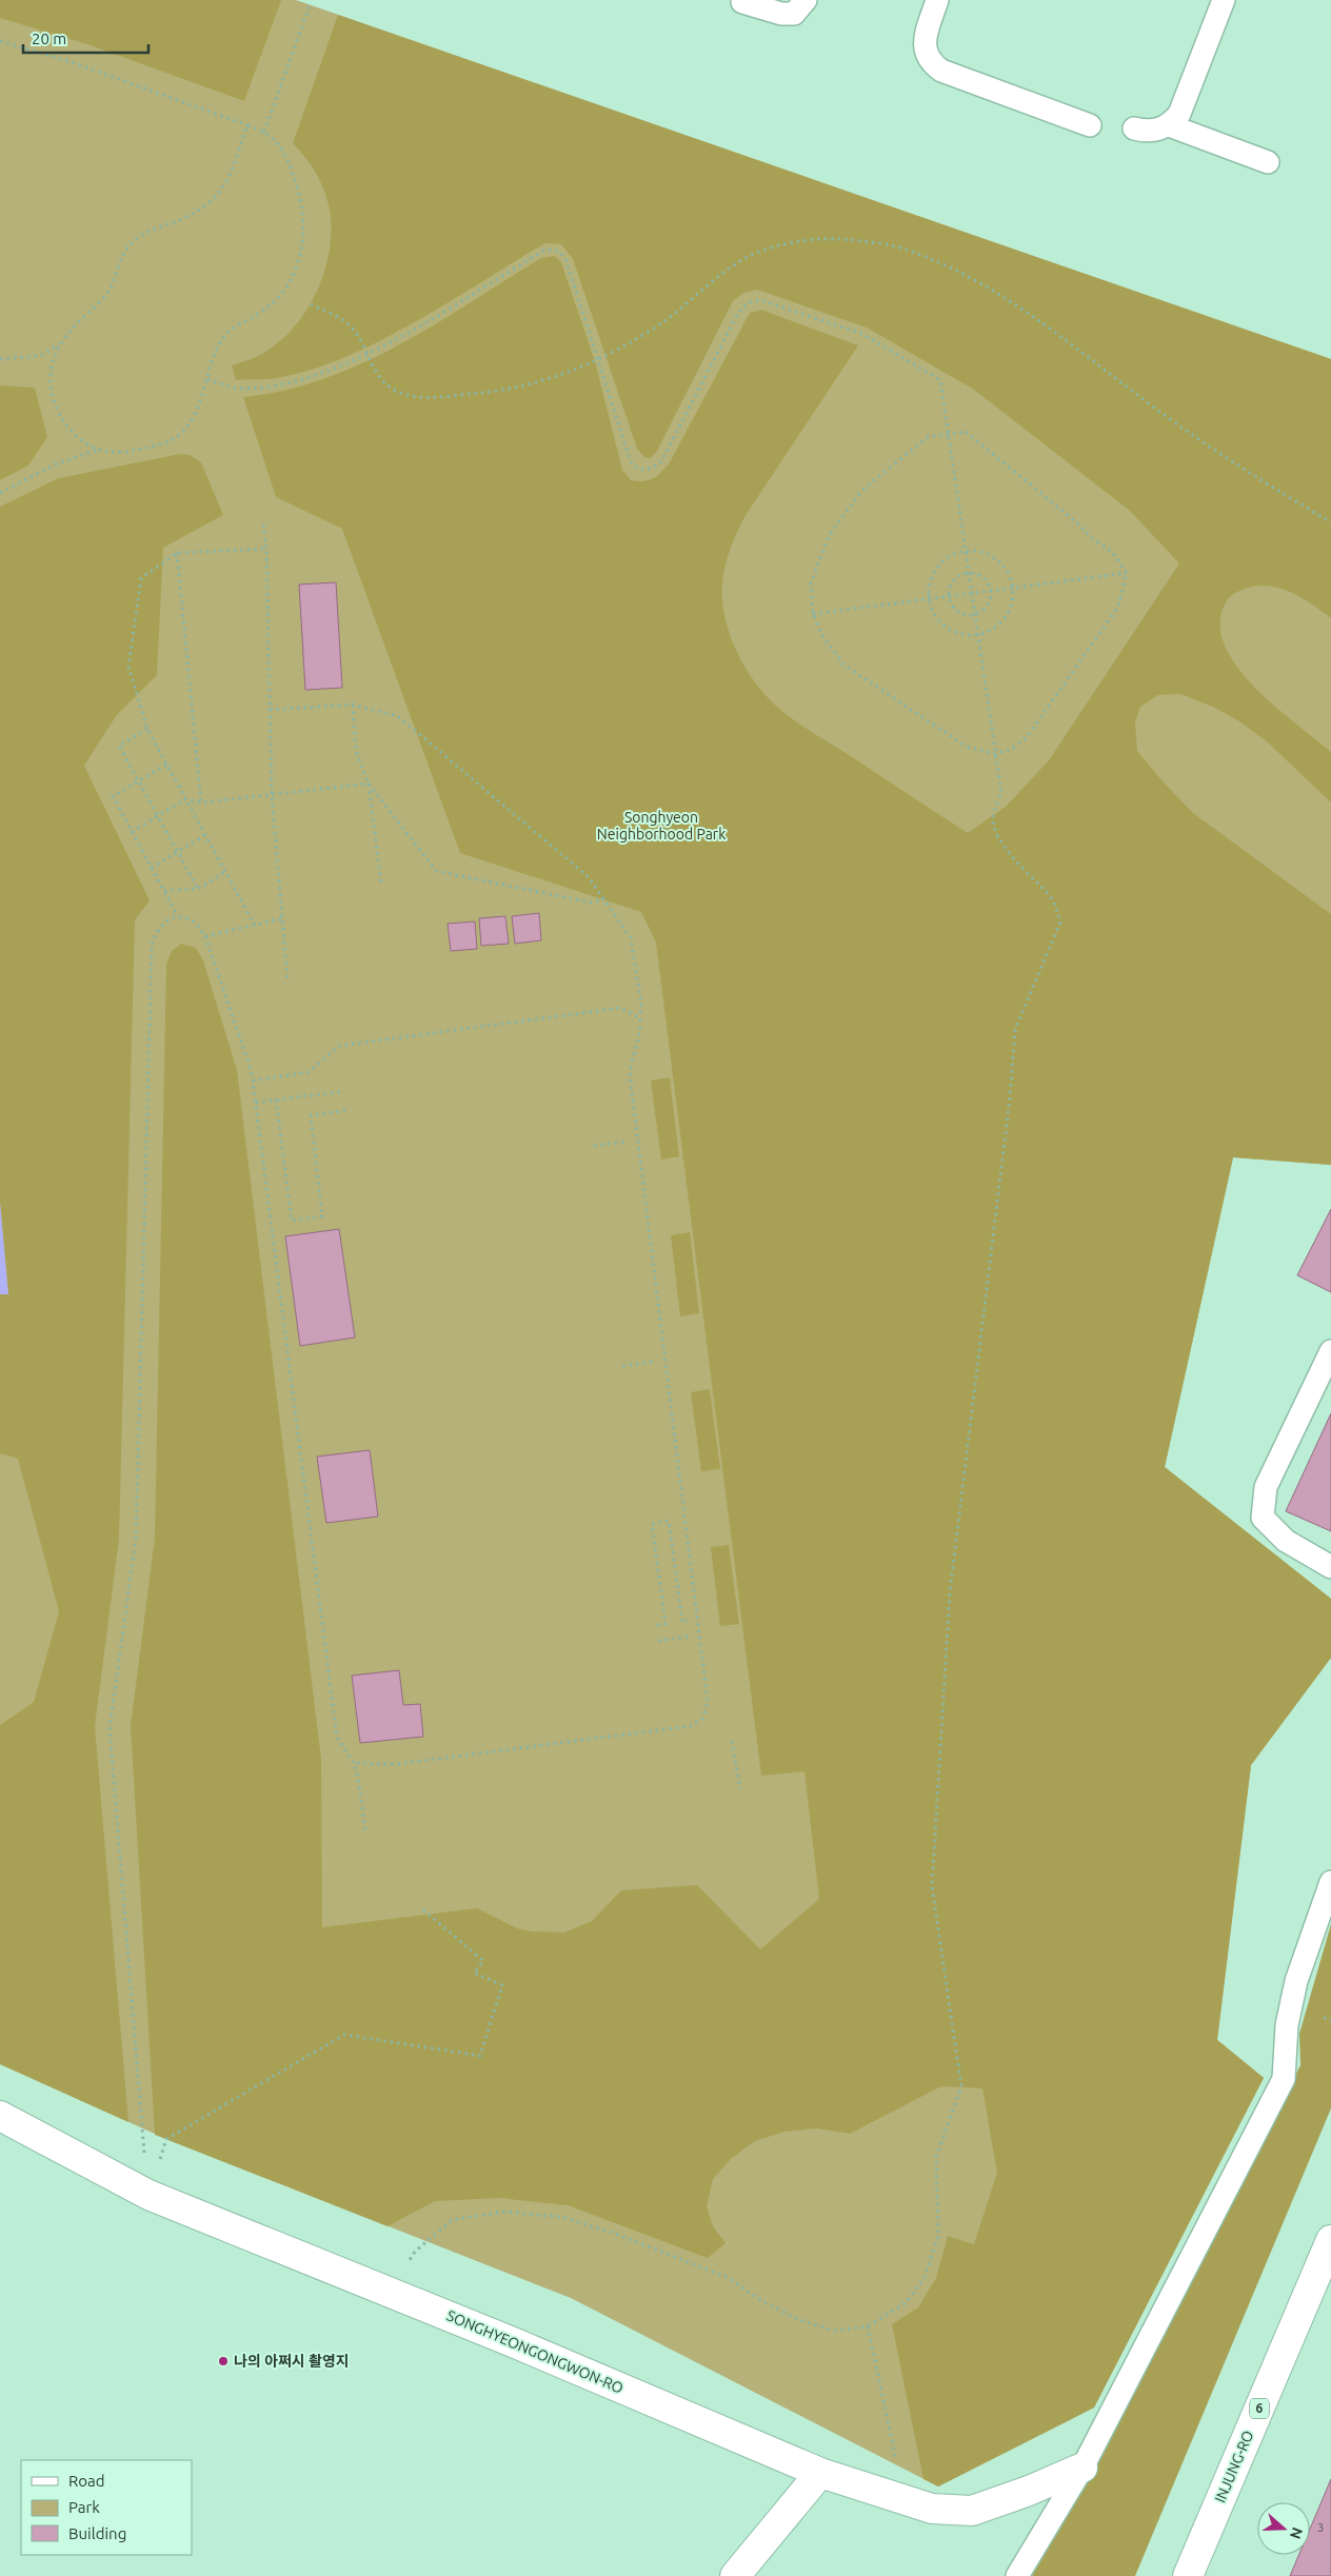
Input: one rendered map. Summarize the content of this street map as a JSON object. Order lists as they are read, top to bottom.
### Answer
{
  "streets": {
    "street": ["SONGHYEONGONGWON-RO", "6", "INJUNG-RO"]
  },
  "parks": ["Songhyeon Neighborhood Park"],
  "places": ["나의 아쩌시 촬영지"],
  "house_numbers": ["3"],
  "legend": ["Road", "Park", "Building"],
  "scale_bar": "20 m",
  "north": "right"
}
